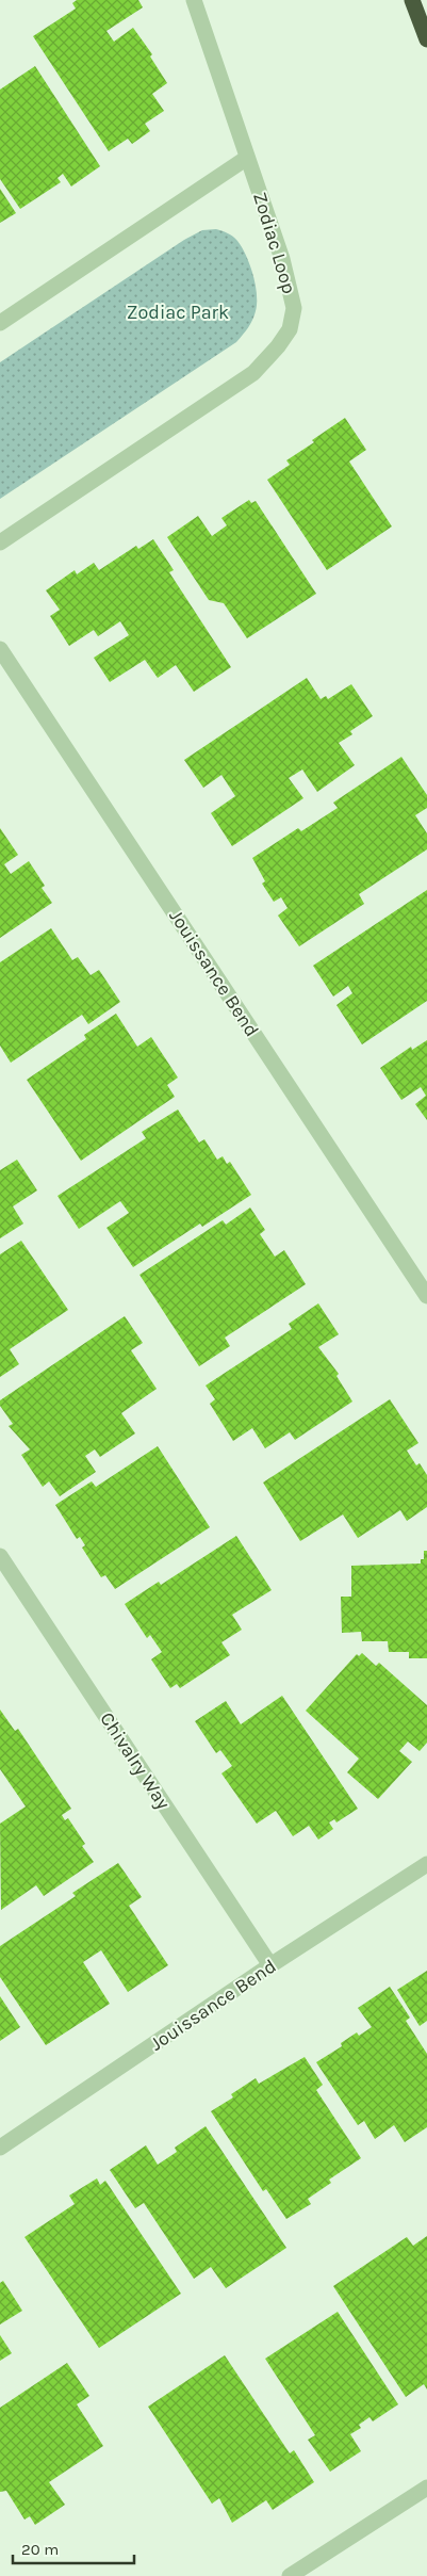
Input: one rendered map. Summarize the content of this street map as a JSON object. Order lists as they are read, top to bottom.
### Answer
{
  "streets": {
    "street": ["Zodiac Loop", "Jouissance Bend", "Chivalry Way"]
  },
  "crossings": [
    ["Jouissance Bend", "Chivalry Way"]
  ],
  "parks": ["Zodiac Park"],
  "scale_bar": "20 m"
}
